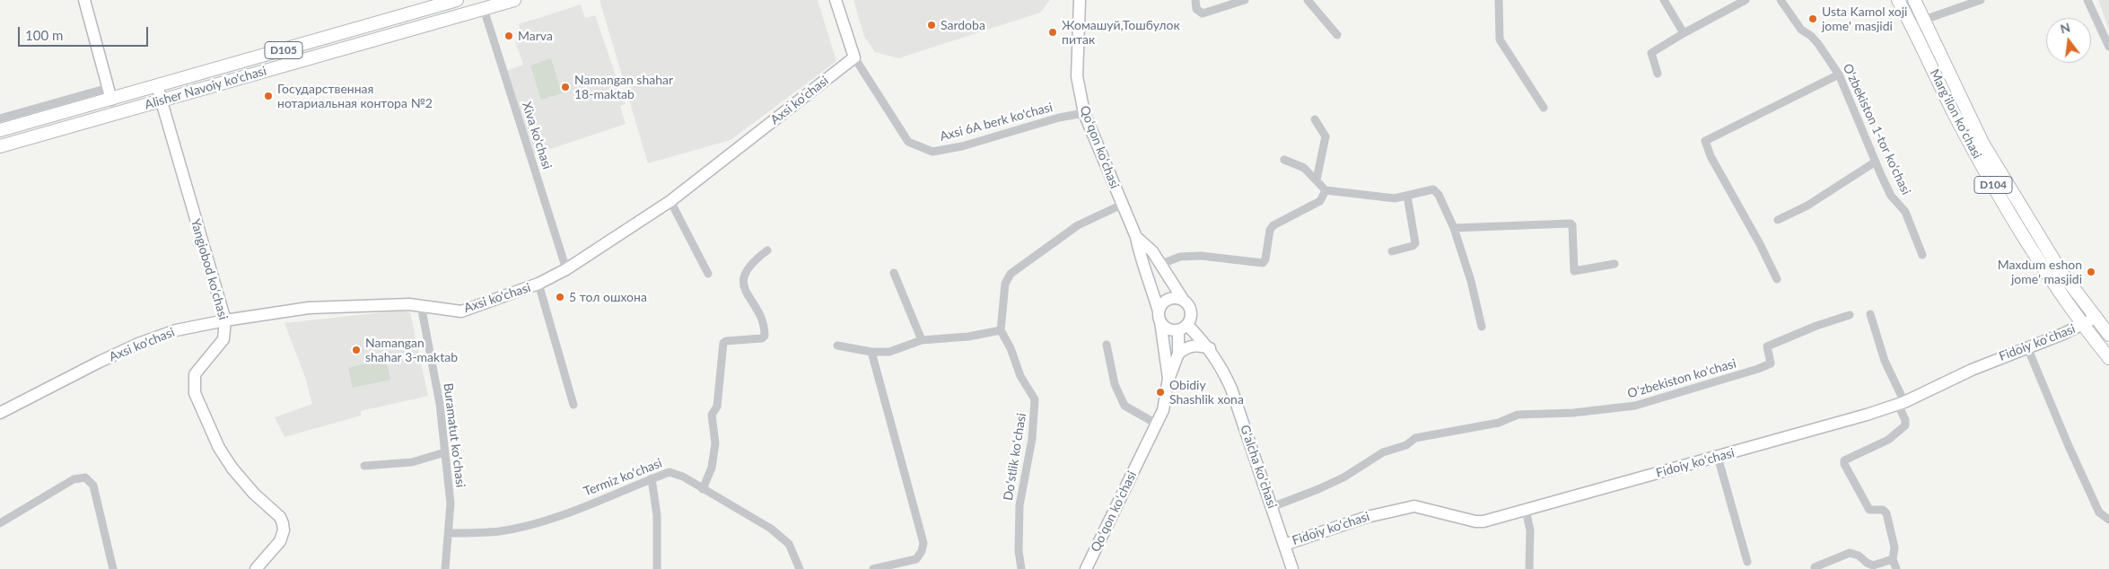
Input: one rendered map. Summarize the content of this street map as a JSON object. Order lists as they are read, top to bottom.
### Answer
{
  "streets": {
    "main road": [
      "D105",
      "Alisher Navoiy ko'chasi",
      "Margʻilon koʻchasi",
      "D104"
    ],
    "street": [
      "Axsi ko'chasi",
      "Axsi 6А berk ko'chasi",
      "O‘zbekiston 1-tor ko‘chasi",
      "Xiva ko'chasi",
      "Qoʻqon koʻchasi",
      "Yangiobod koʻchasi",
      "Fidoiy koʻchasi",
      "Oʻzbekiston koʻchasi",
      "Buramatut koʻchasi",
      "Doʻstlik koʻchasi",
      "Gʻalcha koʻchasi",
      "Termiz koʻchasi"
    ]
  },
  "crossings": [
    ["Alisher Navoiy ko'chasi", "Xiva ko'chasi"],
    ["Alisher Navoiy ko'chasi", "Yangiobod koʻchasi"],
    ["Axsi ko'chasi", "Axsi 6А berk ko'chasi"],
    ["Axsi ko'chasi", "Xiva ko'chasi"],
    ["Axsi ko'chasi", "Yangiobod koʻchasi"],
    ["Axsi ko'chasi", "Buramatut koʻchasi"],
    ["Margʻilon koʻchasi", "Fidoiy koʻchasi"],
    ["Axsi 6А berk ko'chasi", "Qoʻqon koʻchasi"],
    ["Qoʻqon koʻchasi", "Gʻalcha koʻchasi"],
    ["Fidoiy koʻchasi", "Gʻalcha koʻchasi"],
    ["Oʻzbekiston koʻchasi", "Gʻalcha koʻchasi"],
    ["Buramatut koʻchasi", "Termiz koʻchasi"]
  ],
  "places": [
    "Usta Kamol xoji jome' masjidi",
    "Sardoba",
    "Жомашуй,Тошбулок питак",
    "Marva",
    "Namangan shahar 18-maktab",
    "Государственная нотариальная контора №2",
    "Maxdum eshon jome’ masjidi",
    "5 тол ошхона",
    "Namangan shahar 3-maktab",
    "Obidiy Shashlik xona"
  ],
  "scale_bar": "100 m",
  "north": "top"
}
